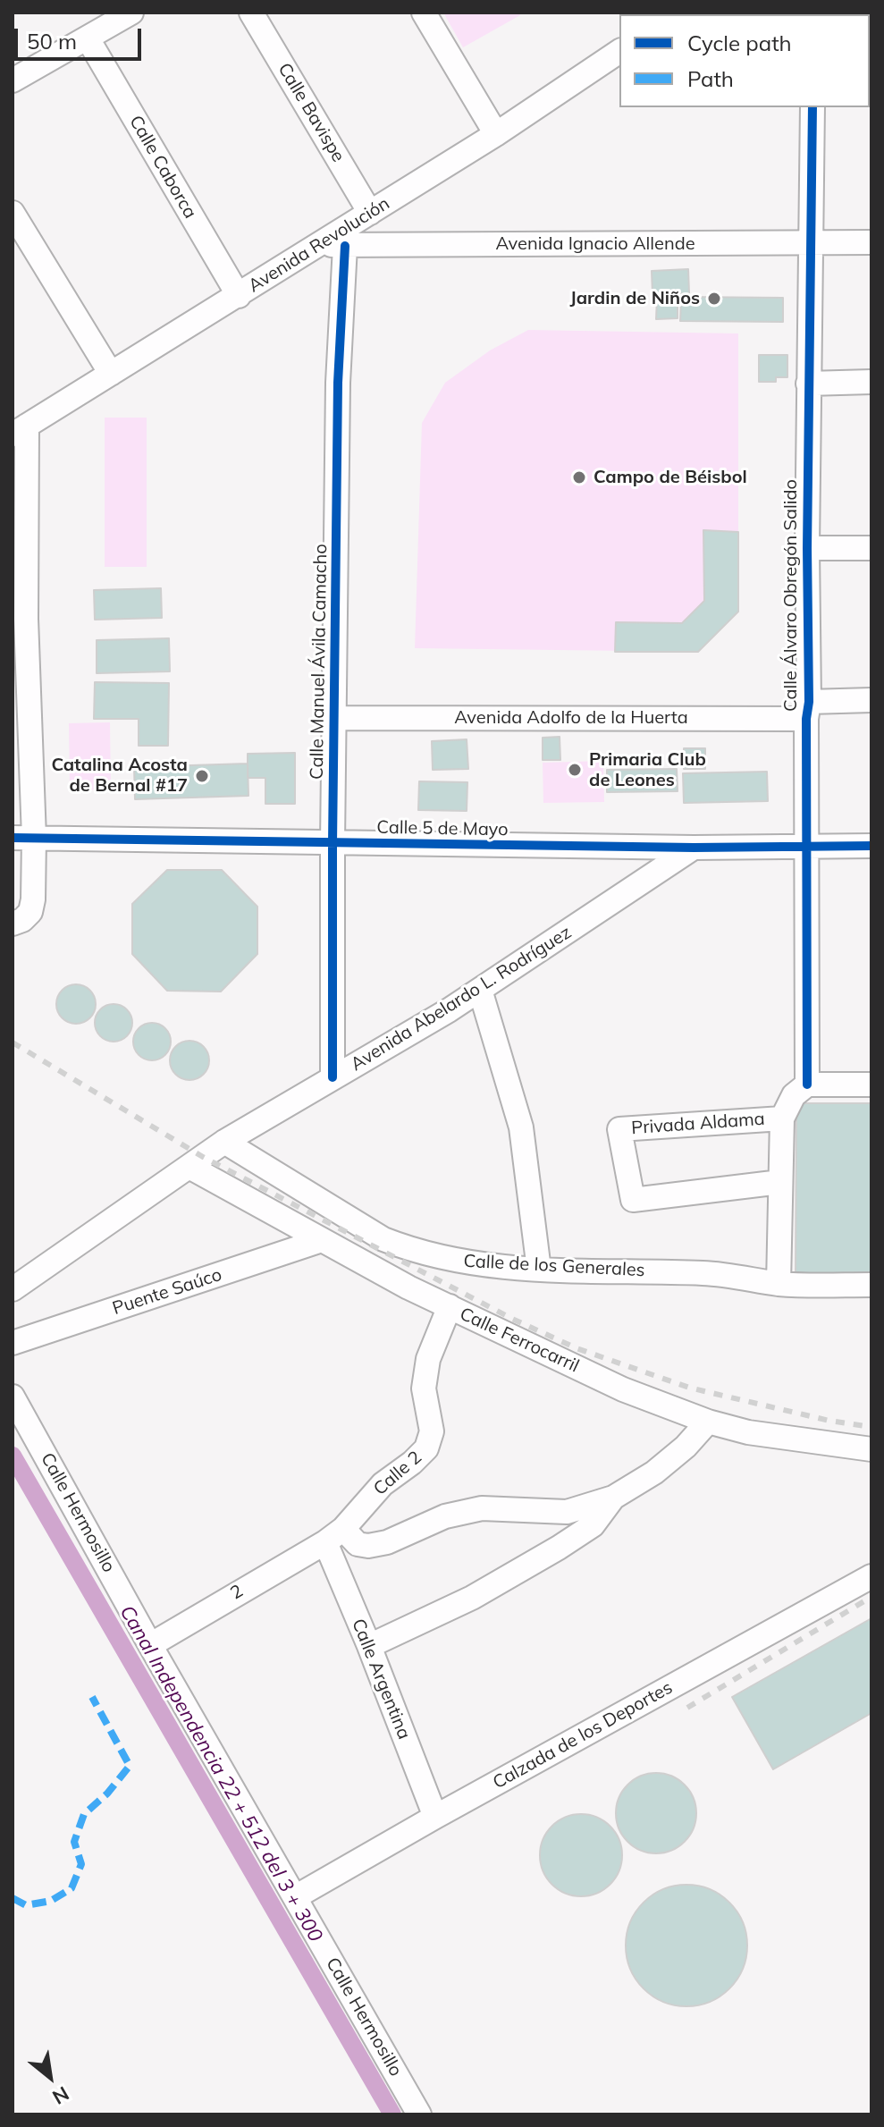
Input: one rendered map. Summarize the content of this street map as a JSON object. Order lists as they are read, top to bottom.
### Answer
{
  "streets": {
    "street": [
      "Calle Bavispe",
      "Calle Caborca",
      "Avenida Ignacio Allende",
      "Avenida Revolución",
      "Calle Álvaro Obregón Salido",
      "Calle Manuel Ávila Camacho",
      "Avenida Adolfo de la Huerta",
      "Calle 5 de Mayo",
      "Avenida Abelardo L. Rodríguez",
      "Privada Aldama",
      "Calle de los Generales",
      "Puente Saúco",
      "Calle Ferrocarril",
      "Calle 2",
      "Calle Hermosillo",
      "2",
      "Calle Argentina",
      "Calzada de los Deportes"
    ]
  },
  "crossings": [
    ["Calle Bavispe", "Avenida Revolución"],
    ["Calle Caborca", "Avenida Revolución"],
    ["Avenida Ignacio Allende", "Avenida Revolución"],
    ["Avenida Ignacio Allende", "Calle Álvaro Obregón Salido"],
    ["Avenida Ignacio Allende", "Calle Manuel Ávila Camacho"],
    ["Calle Álvaro Obregón Salido", "Avenida Adolfo de la Huerta"],
    ["Calle Álvaro Obregón Salido", "Calle 5 de Mayo"],
    ["Calle Manuel Ávila Camacho", "Avenida Adolfo de la Huerta"],
    ["Calle Manuel Ávila Camacho", "Calle 5 de Mayo"],
    ["Calle Manuel Ávila Camacho", "Avenida Abelardo L. Rodríguez"],
    ["Calle 5 de Mayo", "Avenida Abelardo L. Rodríguez"],
    ["Avenida Abelardo L. Rodríguez", "Calle de los Generales"],
    ["Avenida Abelardo L. Rodríguez", "Calle Ferrocarril"],
    ["Puente Saúco", "Calle Ferrocarril"],
    ["Calle Ferrocarril", "Calle 2"],
    ["Calle 2", "2"],
    ["Calle 2", "Calle Argentina"],
    ["Calle Hermosillo", "2"],
    ["Calle Hermosillo", "Calzada de los Deportes"],
    ["2", "Calle Argentina"],
    ["Calle Argentina", "Calzada de los Deportes"]
  ],
  "water": ["Canal Independencia 22 + 512 del 3 + 300"],
  "places": [
    "Jardin de Niños",
    "Campo de Béisbol",
    "Primaria Club de Leones",
    "Catalina Acosta de Bernal #17"
  ],
  "legend": ["Cycle path", "Path"],
  "scale_bar": "50 m",
  "north": "bottom right"
}
